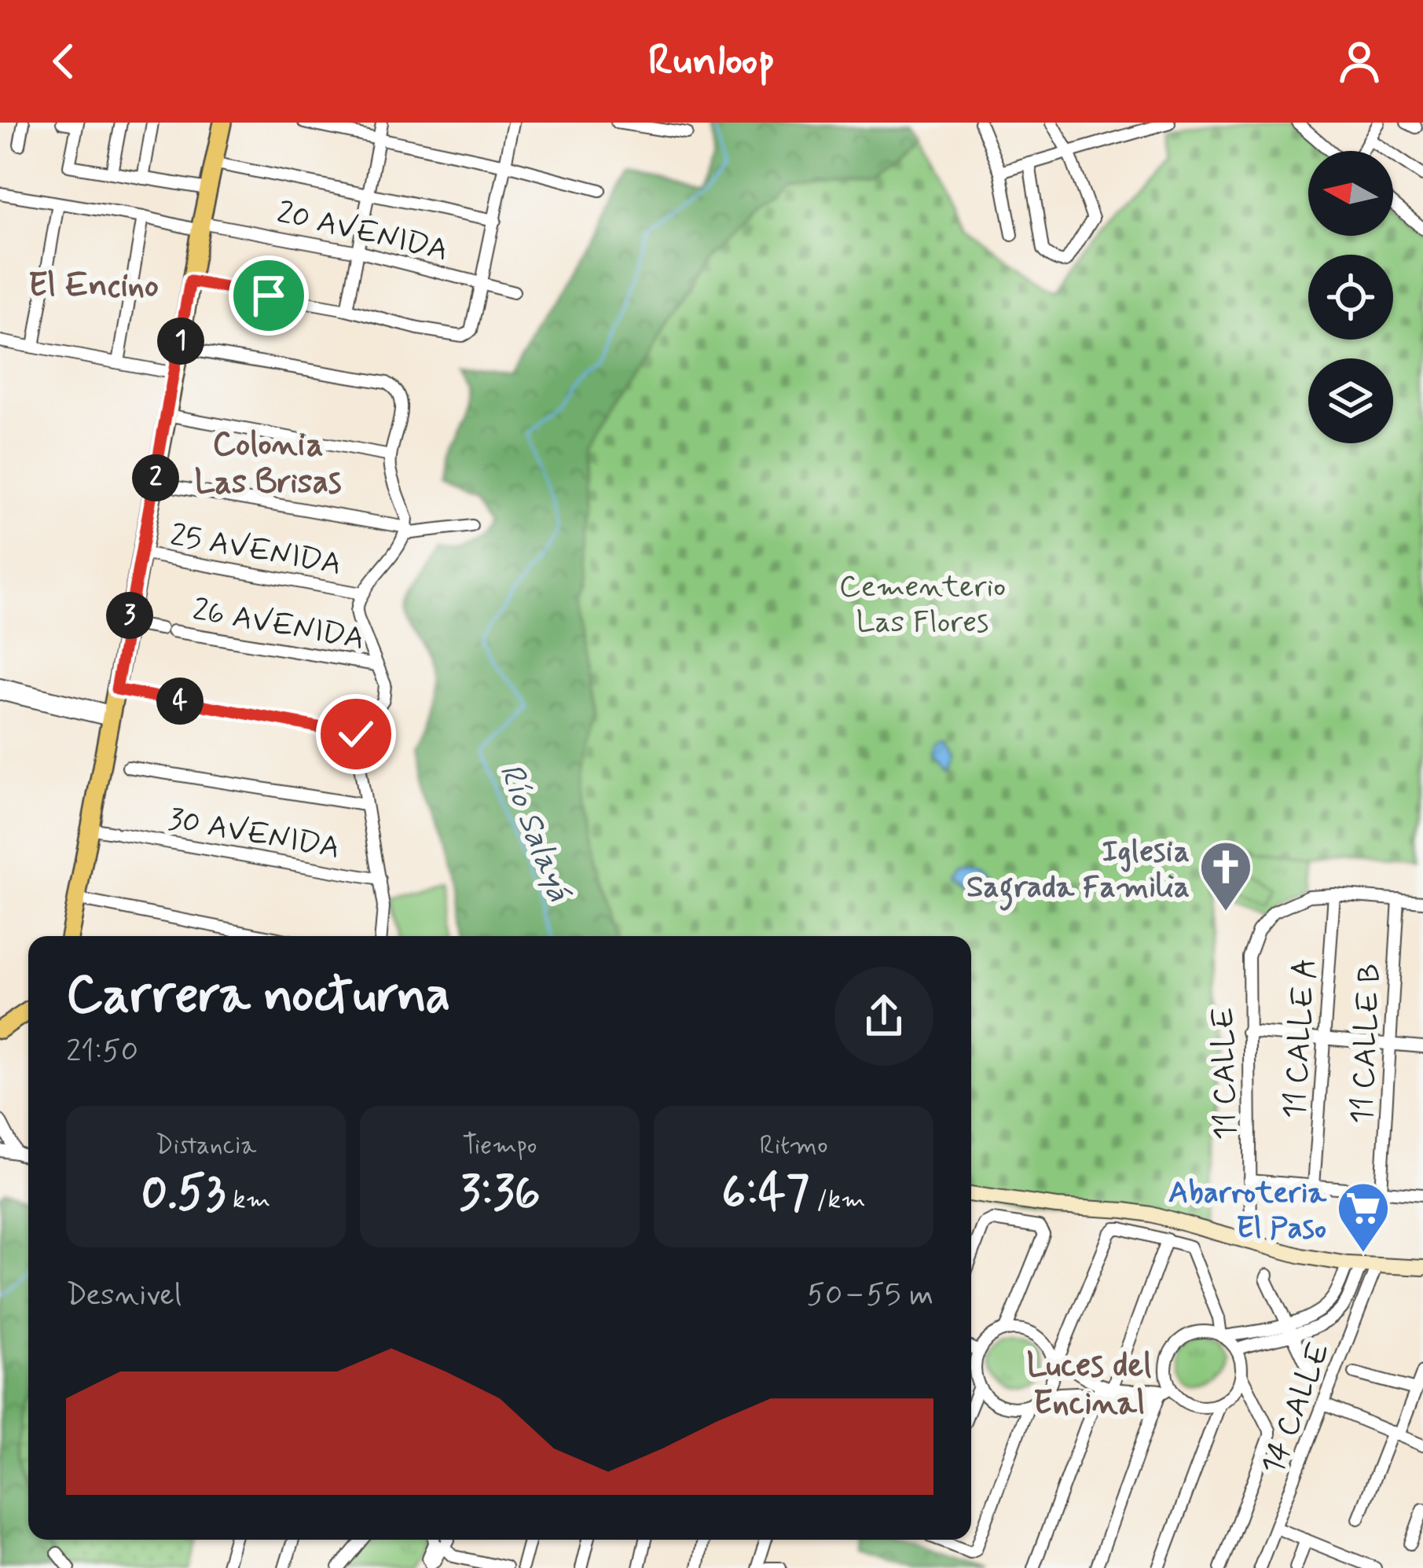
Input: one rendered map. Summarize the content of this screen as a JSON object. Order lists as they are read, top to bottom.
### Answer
{
  "streets": {
    "street": [
      "20 AVENIDA",
      "25 AVENIDA",
      "26 AVENIDA",
      "30 AVENIDA",
      "11 CALLE A",
      "11 CALLE B",
      "11 CALLE",
      "14 CALLE"
    ]
  },
  "crossings": [
    ["11 CALLE A", "11 CALLE"]
  ],
  "districts": ["El Encino", "Colonia Las Brisas", "Luces del Encinal"],
  "water": ["Río Salayá"],
  "parks": ["Cementerio Las Flores"],
  "places": {
    "church": ["Iglesia Sagrada Familia"],
    "supermarket": ["Abarroteria El Paso"]
  },
  "north": "left",
  "page": {
    "header": "Runloop",
    "pins": [
      "1",
      "2",
      "3",
      "4"
    ],
    "heading": ["Carrera nocturna", "21:50"],
    "stats": [
      ["Distancia", "0.53 km"],
      ["Tiempo", "3:36"],
      ["Ritmo", "6:47 /km"]
    ],
    "chart": ["Desnivel", "50–55 m"]
  }
}
